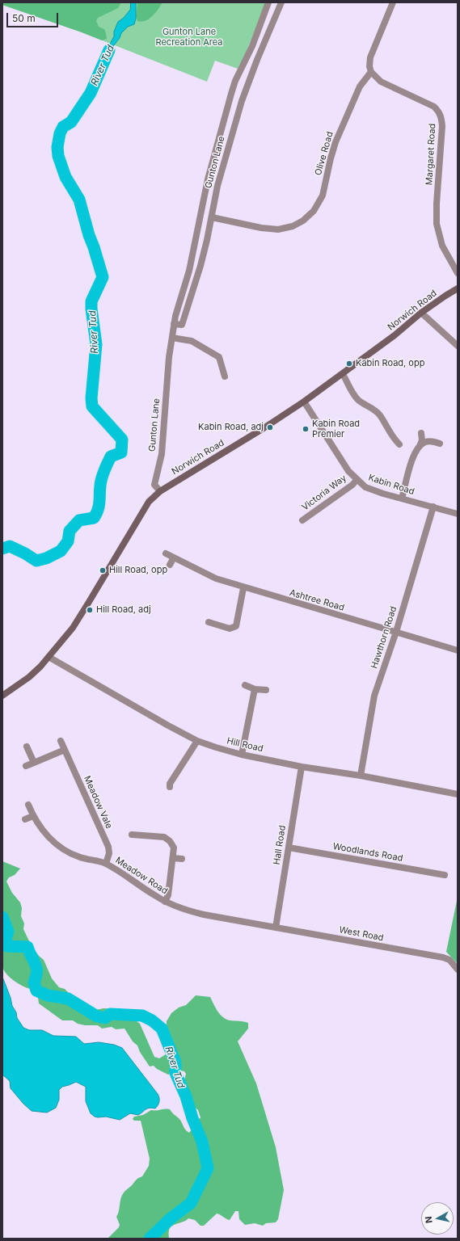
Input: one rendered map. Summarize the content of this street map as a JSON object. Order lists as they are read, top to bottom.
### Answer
{
  "streets": {
    "street": [
      "Olive Road",
      "Margaret Road",
      "Gunton Lane",
      "Norwich Road",
      "Kabin Road",
      "Victoria Way",
      "Ashtree Road",
      "Hawthorn Road",
      "Hill Road",
      "Meadow Vale",
      "Hall Road",
      "Woodlands Road",
      "Meadow Road",
      "West Road"
    ]
  },
  "crossings": [
    ["Olive Road", "Margaret Road"],
    ["Olive Road", "Gunton Lane"],
    ["Gunton Lane", "Norwich Road"],
    ["Norwich Road", "Kabin Road"],
    ["Norwich Road", "Hill Road"],
    ["Kabin Road", "Victoria Way"],
    ["Kabin Road", "Hawthorn Road"],
    ["Ashtree Road", "Hawthorn Road"],
    ["Hawthorn Road", "Hill Road"],
    ["Hill Road", "Hall Road"],
    ["Meadow Vale", "Meadow Road"],
    ["Hall Road", "Woodlands Road"],
    ["Hall Road", "Meadow Road"],
    ["Hall Road", "West Road"],
    ["Meadow Road", "West Road"]
  ],
  "water": ["River Tud"],
  "parks": ["Gunton Lane Recreation Area"],
  "places": [
    "Kabin Road, opp",
    "Kabin Road, adj",
    "Kabin Road Premier",
    "Hill Road, opp",
    "Hill Road, adj"
  ],
  "scale_bar": "50 m",
  "north": "left"
}
